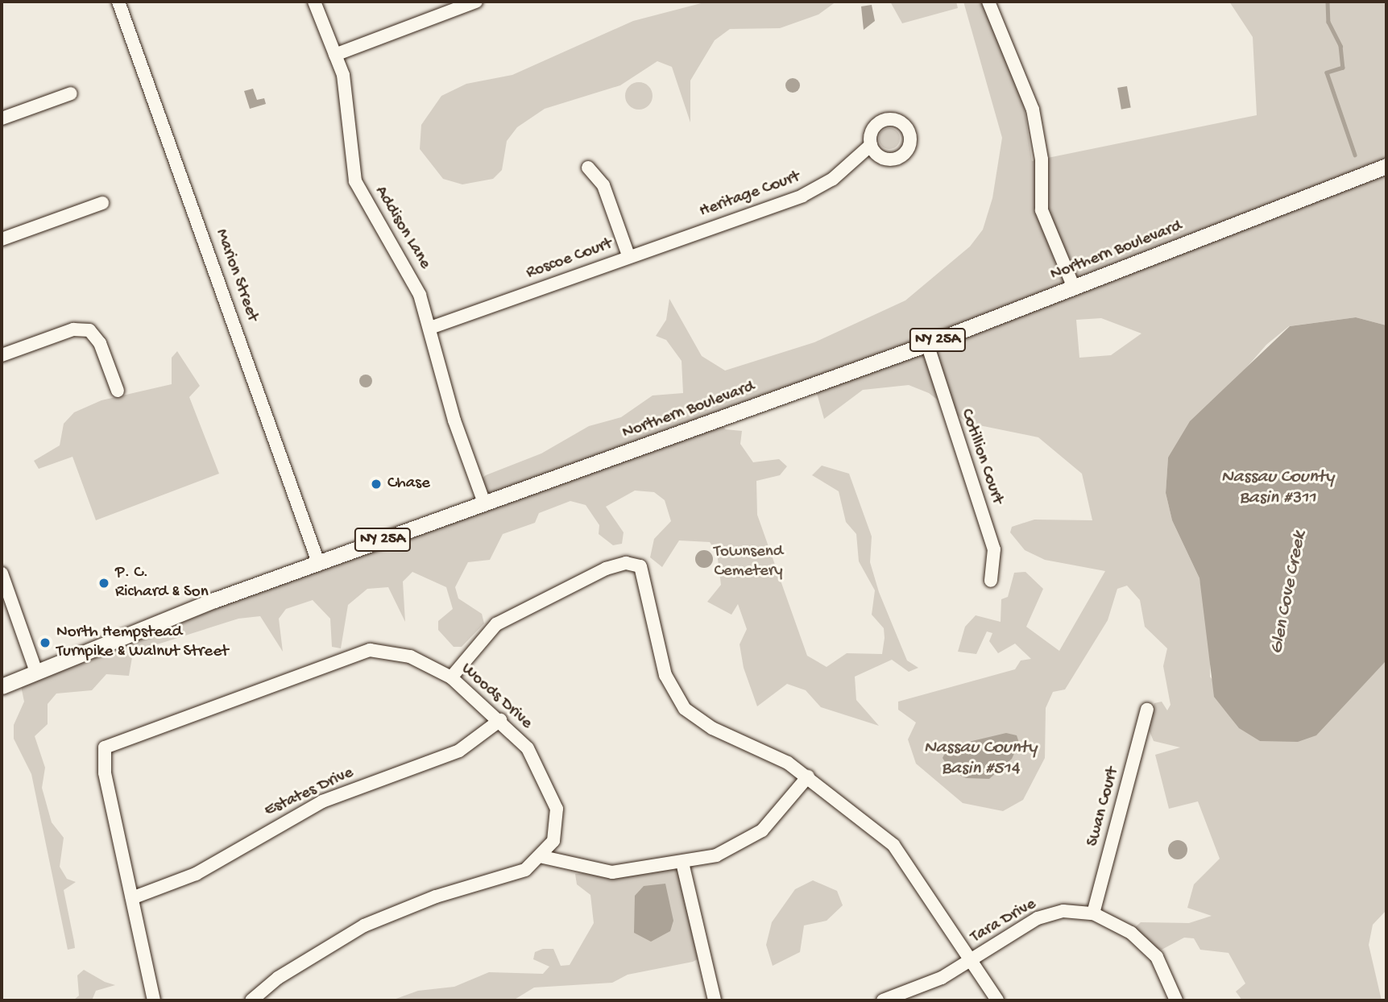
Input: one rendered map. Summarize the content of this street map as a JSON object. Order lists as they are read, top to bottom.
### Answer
{
  "streets": {
    "main road": ["Northern Boulevard", "NY 25A"],
    "street": [
      "Heritage Court",
      "Addison Lane",
      "Roscoe Court",
      "Marion Street",
      "Cotillion Court",
      "Woods Drive",
      "Estates Drive",
      "Swan Court",
      "Tara Drive"
    ]
  },
  "crossings": [
    ["Heritage Court", "Roscoe Court"],
    ["Addison Lane", "Northern Boulevard"],
    ["Addison Lane", "Roscoe Court"],
    ["Northern Boulevard", "Marion Street"],
    ["Northern Boulevard", "Cotillion Court"],
    ["Woods Drive", "Estates Drive"],
    ["Swan Court", "Tara Drive"]
  ],
  "water": ["Nassau County Basin #311", "Glen Cove Creek", "Nassau County Basin #514"],
  "parks": ["Townsend Cemetery"],
  "places": ["Chase", "P. C. Richard & Son", "North Hempstead Turnpike & Walnut Street"]
}
